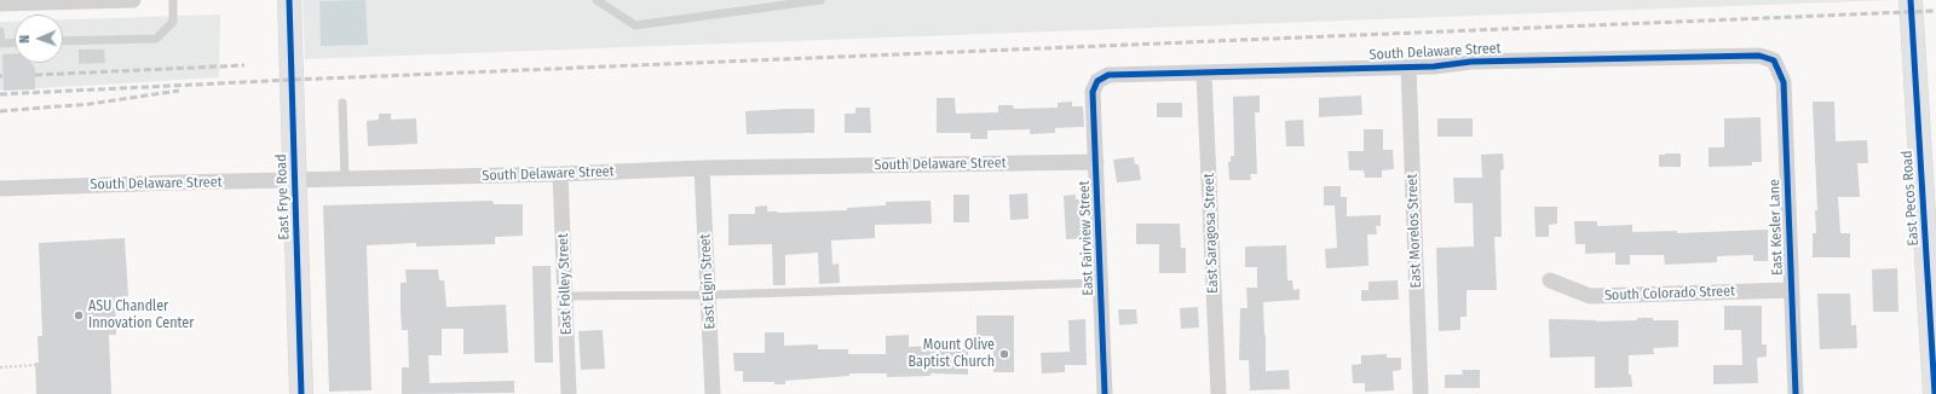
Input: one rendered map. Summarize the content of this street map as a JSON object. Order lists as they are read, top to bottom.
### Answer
{
  "streets": {
    "main road": ["East Frye Road", "East Pecos Road"],
    "street": [
      "South Delaware Street",
      "East Kesler Lane",
      "East Morelos Street",
      "East Saragosa Street",
      "East Fairview Street",
      "East Elgin Street",
      "East Folley Street",
      "South Colorado Street"
    ]
  },
  "crossings": [
    ["South Delaware Street", "East Frye Road"],
    ["South Delaware Street", "East Kesler Lane"],
    ["South Delaware Street", "East Morelos Street"],
    ["South Delaware Street", "East Saragosa Street"],
    ["South Delaware Street", "East Fairview Street"],
    ["South Delaware Street", "East Elgin Street"],
    ["South Delaware Street", "East Folley Street"],
    ["East Kesler Lane", "South Colorado Street"]
  ],
  "places": ["ASU Chandler Innovation Center", "Mount Olive Baptist Church"],
  "north": "left"
}
